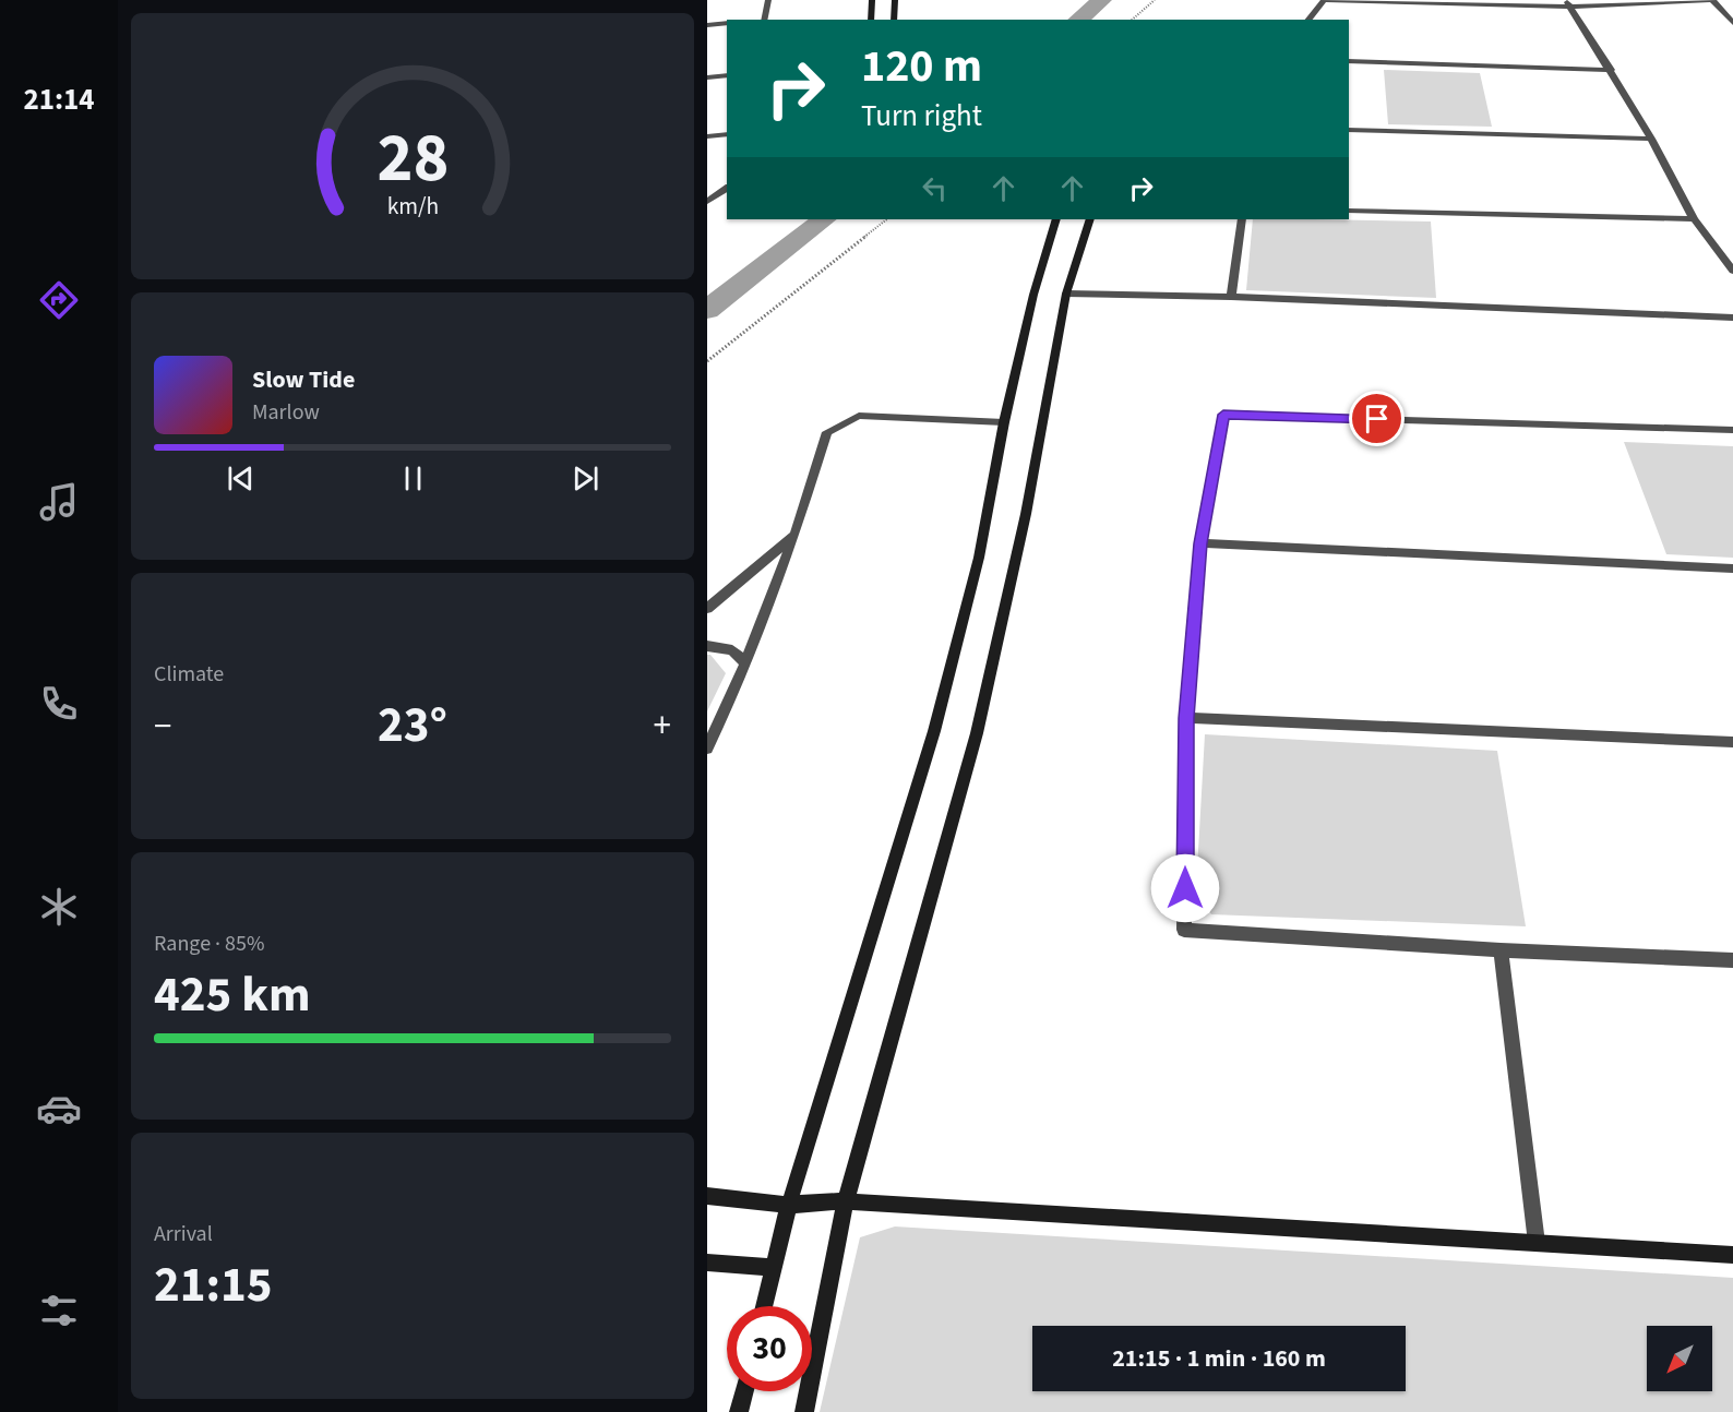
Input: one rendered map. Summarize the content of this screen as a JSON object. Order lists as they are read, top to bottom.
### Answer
{
  "north": "bottom left",
  "page": {
    "tabs": "21:14",
    "turn": ["120 m", "Turn right"],
    "song": ["Slow Tide", "Marlow"],
    "tile": [
      "Climate",
      ["Range · 85%", "425 km"],
      ["Arrival", "21:15"]
    ],
    "heat": ["−", "23°", "+"],
    "limit": "30",
    "trip": "21:15 · 1 min · 160 m",
    "gauge": ["28", "km/h"]
  }
}
